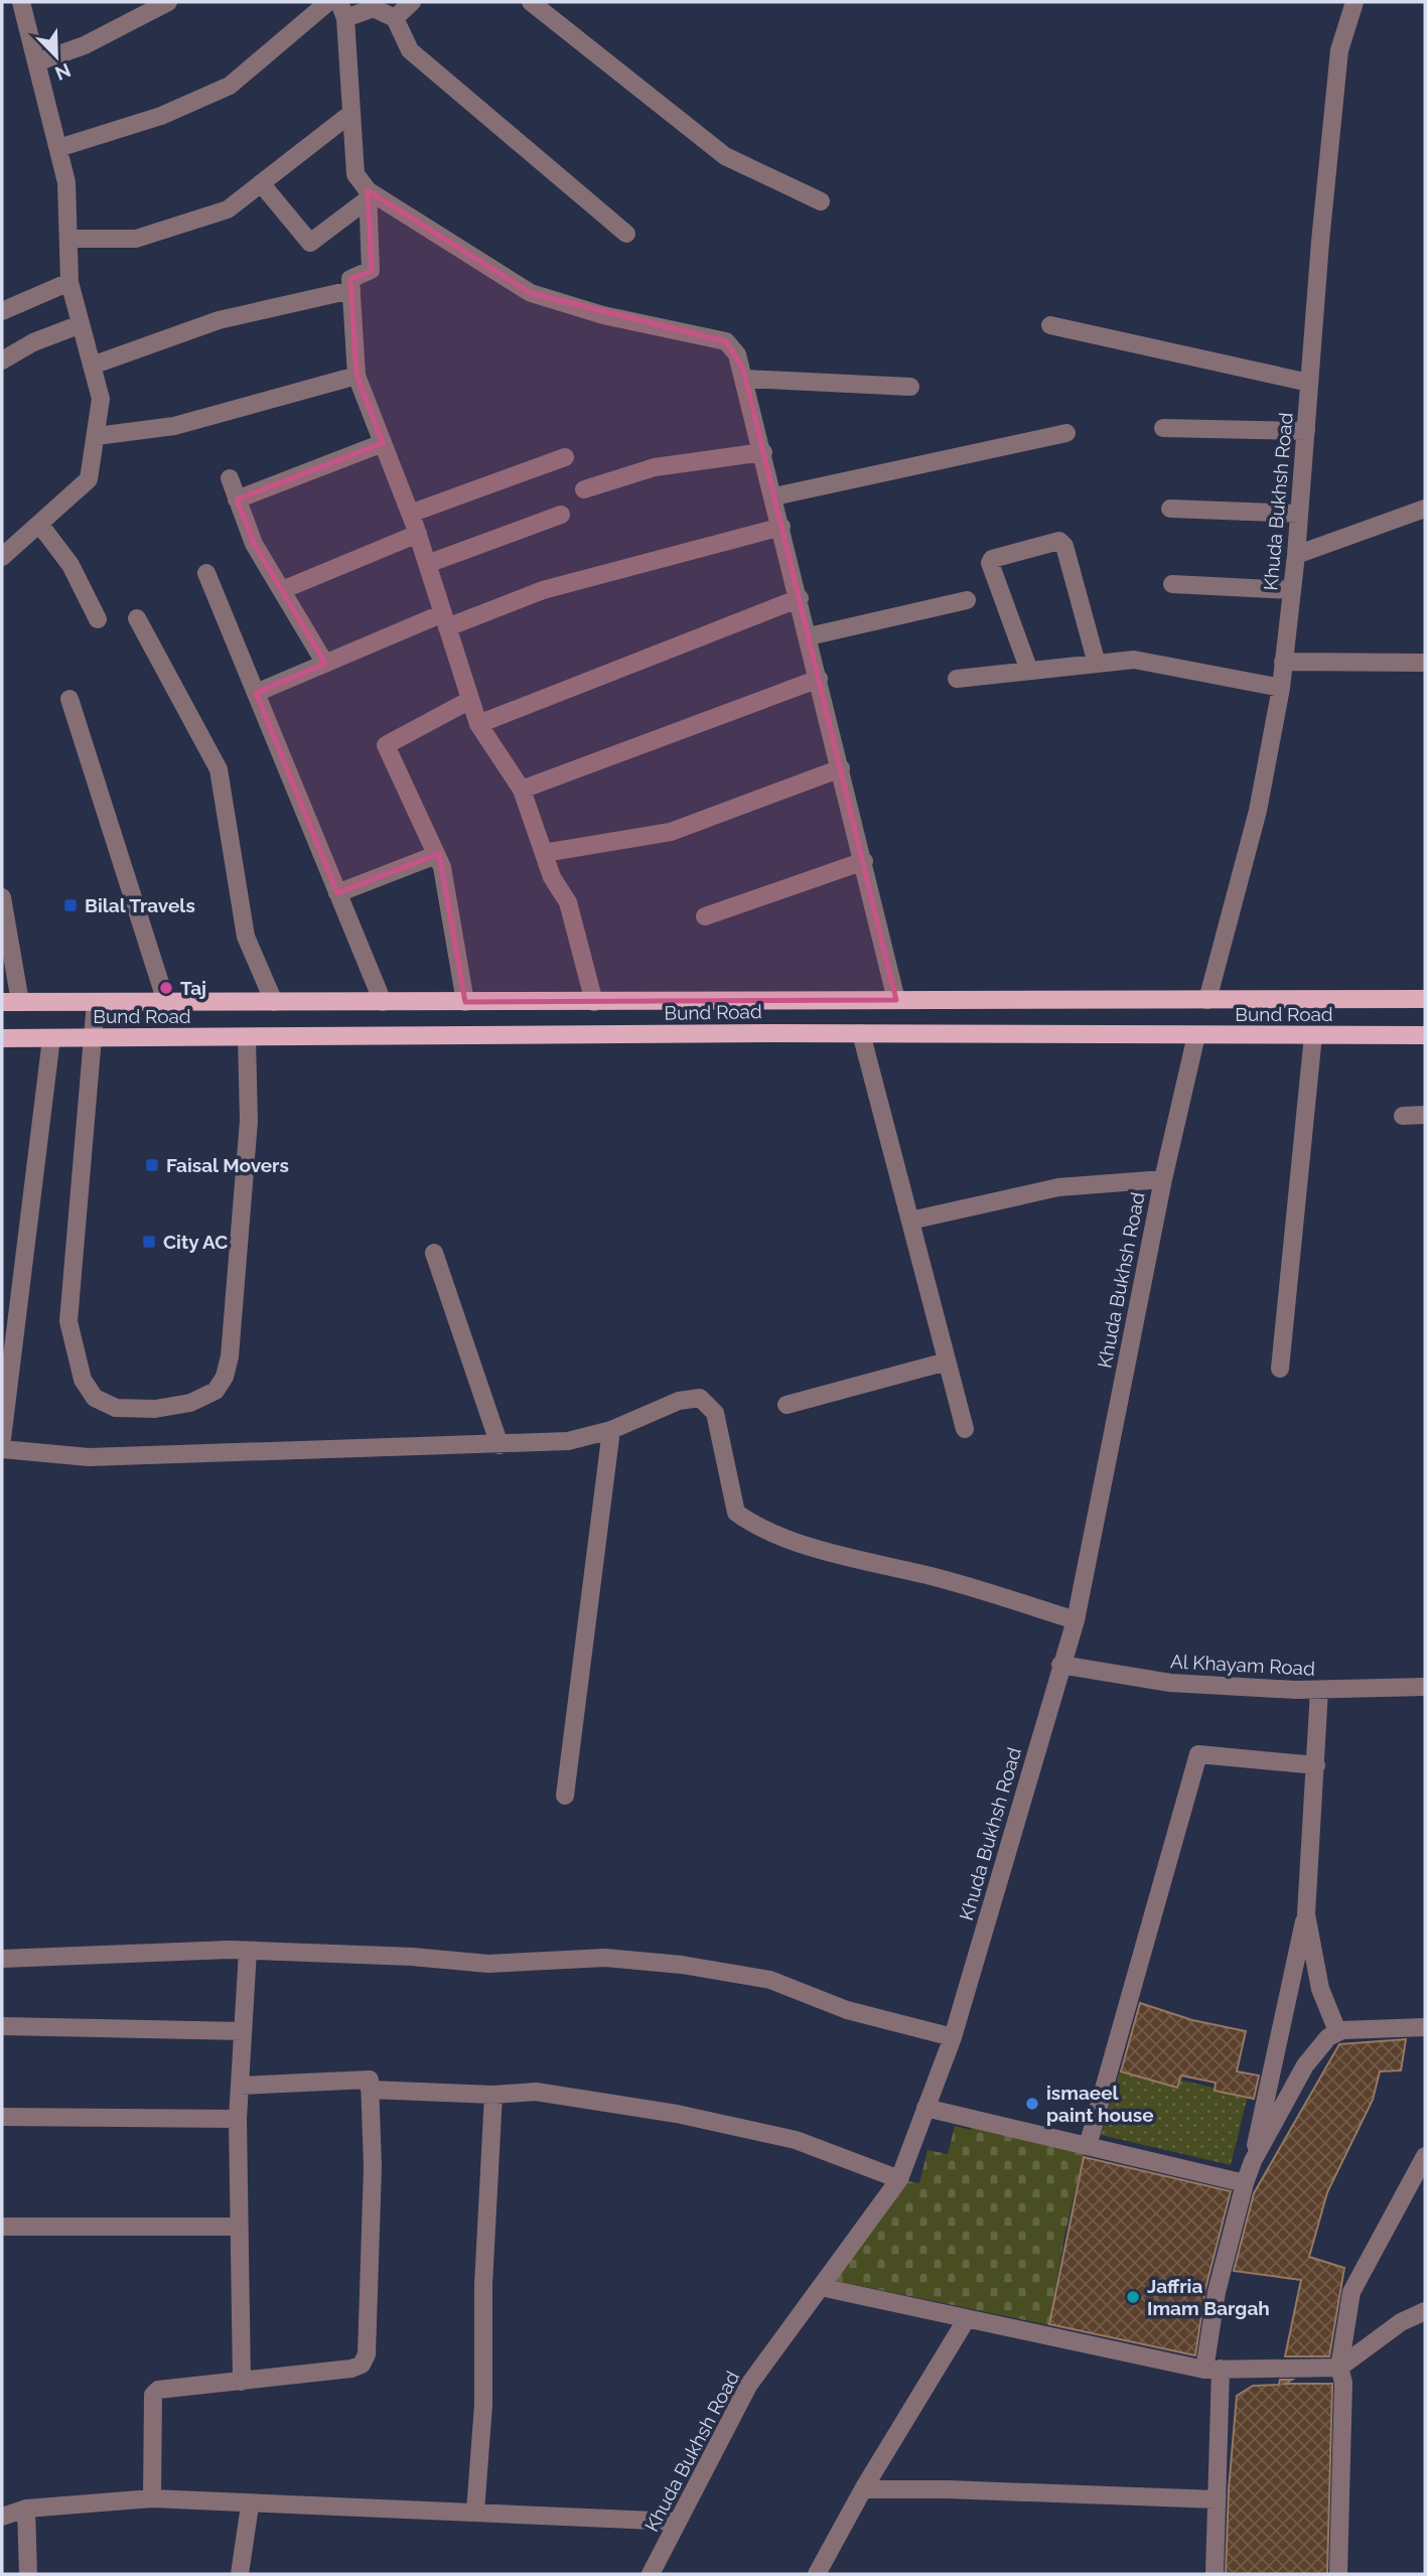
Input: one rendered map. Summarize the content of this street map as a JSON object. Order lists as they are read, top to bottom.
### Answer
{
  "streets": {
    "main road": ["Bund Road"],
    "street": ["Khuda Bukhsh Road", "Al Khayam Road"]
  },
  "crossings": [
    ["Khuda Bukhsh Road", "Bund Road"],
    ["Khuda Bukhsh Road", "Al Khayam Road"]
  ],
  "places": {
    "transit": ["Bilal Travels", "Faisal Movers", "City AC"],
    "other": ["Taj", "ismaeel paint house", "Jaffria Imam Bargah"]
  },
  "north": "bottom right"
}
